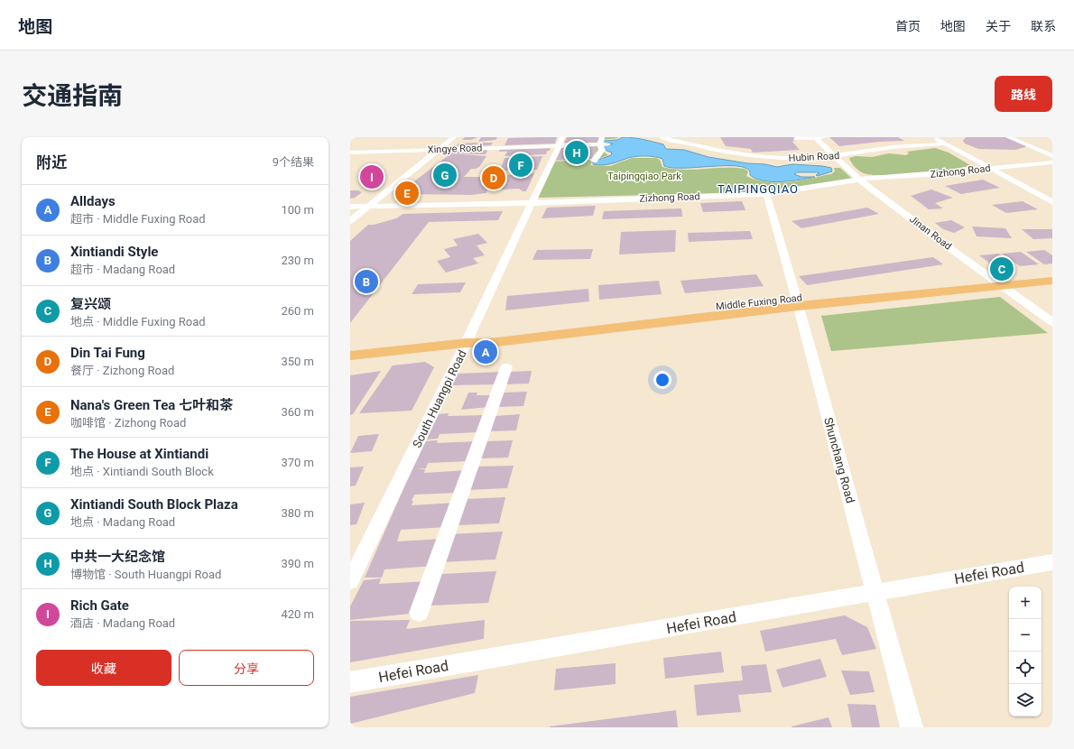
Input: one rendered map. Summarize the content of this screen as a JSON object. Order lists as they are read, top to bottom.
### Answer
{
  "streets": {
    "main road": ["Middle Fuxing Road"],
    "street": [
      "Xingye Road",
      "Hubin Road",
      "Zizhong Road",
      "Jinan Road",
      "South Huangpi Road",
      "Shunchang Road",
      "Hefei Road"
    ]
  },
  "crossings": [
    ["Xingye Road", "South Huangpi Road"],
    ["Hubin Road", "Jinan Road"],
    ["Zizhong Road", "Jinan Road"],
    ["Zizhong Road", "South Huangpi Road"],
    ["Zizhong Road", "Shunchang Road"],
    ["Jinan Road", "Middle Fuxing Road"],
    ["Middle Fuxing Road", "South Huangpi Road"],
    ["Middle Fuxing Road", "Shunchang Road"],
    ["Shunchang Road", "Hefei Road"]
  ],
  "districts": ["TAIPINGQIAO"],
  "parks": ["Taipingqiao Park"],
  "page": {
    "header": "地图",
    "nav": [
      "首页",
      "地图",
      "关于",
      "联系"
    ],
    "title": "交通指南",
    "buttons": [
      "路线",
      ["收藏", "分享"]
    ],
    "heading": ["附近", "9个结果"],
    "pins": [
      "H",
      "F",
      "G",
      "I",
      "D",
      "E",
      "C",
      "B",
      "A"
    ],
    "list": [
      {
        "mark": "A",
        "name": "Alldays",
        "note": "超市 · Middle Fuxing Road",
        "value": "100 m"
      },
      {
        "mark": "B",
        "name": "Xintiandi Style",
        "note": "超市 · Madang Road",
        "value": "230 m"
      },
      {
        "mark": "C",
        "name": "复兴颂",
        "note": "地点 · Middle Fuxing Road",
        "value": "260 m"
      },
      {
        "mark": "D",
        "name": "Din Tai Fung",
        "note": "餐厅 · Zizhong Road",
        "value": "350 m"
      },
      {
        "mark": "E",
        "name": "Nana's Green Tea 七叶和茶",
        "note": "咖啡馆 · Zizhong Road",
        "value": "360 m"
      },
      {
        "mark": "F",
        "name": "The House at Xintiandi",
        "note": "地点 · Xintiandi South Block",
        "value": "370 m"
      },
      {
        "mark": "G",
        "name": "Xintiandi South Block Plaza",
        "note": "地点 · Madang Road",
        "value": "380 m"
      },
      {
        "mark": "H",
        "name": "中共一大纪念馆",
        "note": "博物馆 · South Huangpi Road",
        "value": "390 m"
      },
      {
        "mark": "I",
        "name": "Rich Gate",
        "note": "酒店 · Madang Road",
        "value": "420 m"
      }
    ],
    "map_buttons": ["+", "−"]
  }
}
